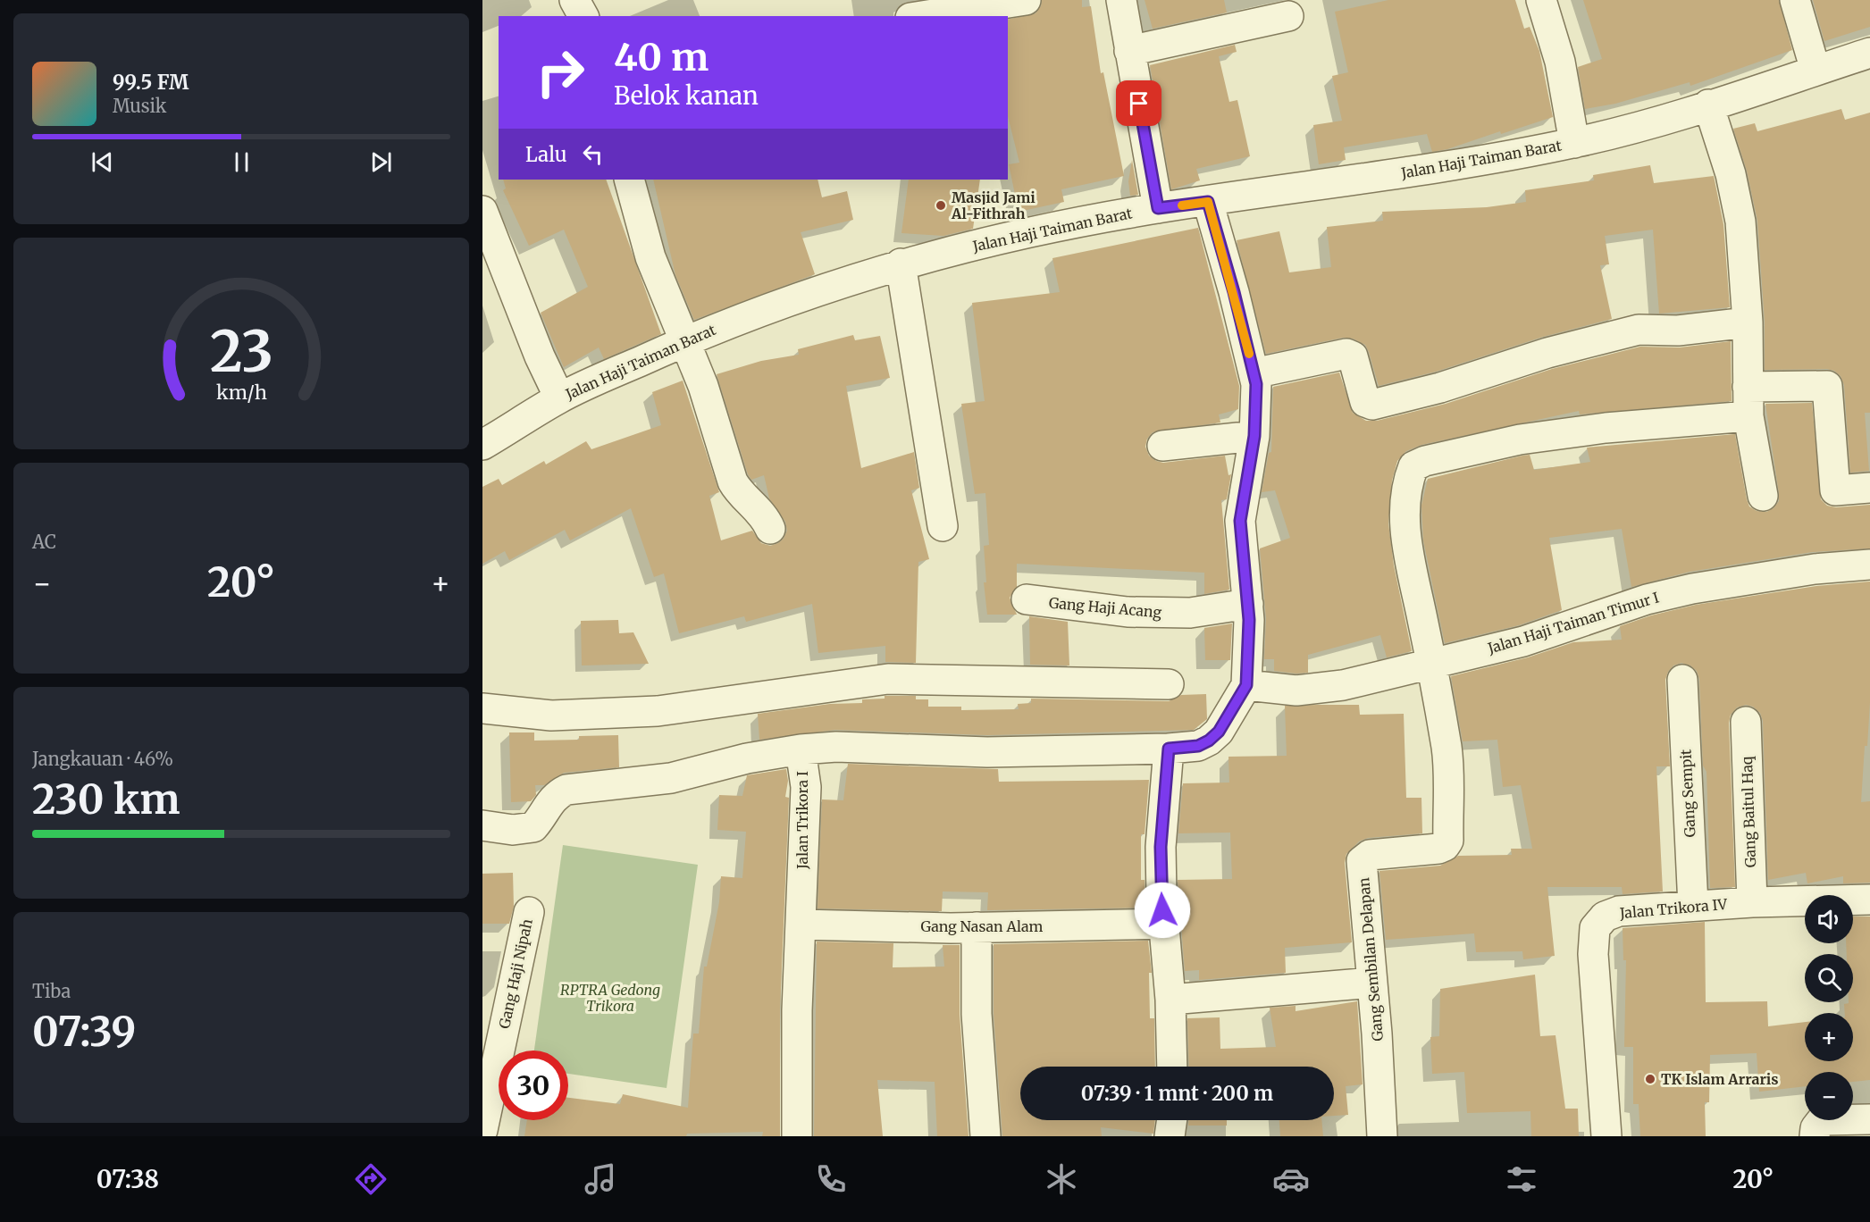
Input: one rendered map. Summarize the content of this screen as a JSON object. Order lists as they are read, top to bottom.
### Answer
{
  "streets": {
    "street": [
      "Jalan Haji Taiman Barat",
      "Gang Haji Acang",
      "Jalan Haji Taiman Timur I",
      "Gang Sempit",
      "Gang Baitul Haq",
      "Jalan Trikora I",
      "Jalan Trikora IV",
      "Gang Nasan Alam",
      "Gang Sembilan Delapan",
      "Gang Haji Nipah"
    ]
  },
  "crossings": [
    ["Jalan Haji Taiman Timur I", "Gang Sembilan Delapan"],
    ["Gang Sempit", "Jalan Trikora IV"],
    ["Gang Baitul Haq", "Jalan Trikora IV"],
    ["Jalan Trikora I", "Gang Nasan Alam"]
  ],
  "parks": ["RPTRA Gedong Trikora"],
  "places": ["Masjid Jami Al-Fithrah", "TK Islam Arraris"],
  "page": {
    "turn": ["40 m", "Belok kanan"],
    "song": ["99.5 FM", "Musik"],
    "then": "Lalu",
    "tile": [
      "AC",
      ["Jangkauan · 46%", "230 km"],
      ["Tiba", "07:39"]
    ],
    "heat": ["−", "20°", "+"],
    "map_buttons": ["+", "−"],
    "limit": "30",
    "trip": "07:39 · 1 mnt · 200 m",
    "tabs": ["07:38", "20°"],
    "gauge": ["23", "km/h"]
  }
}
